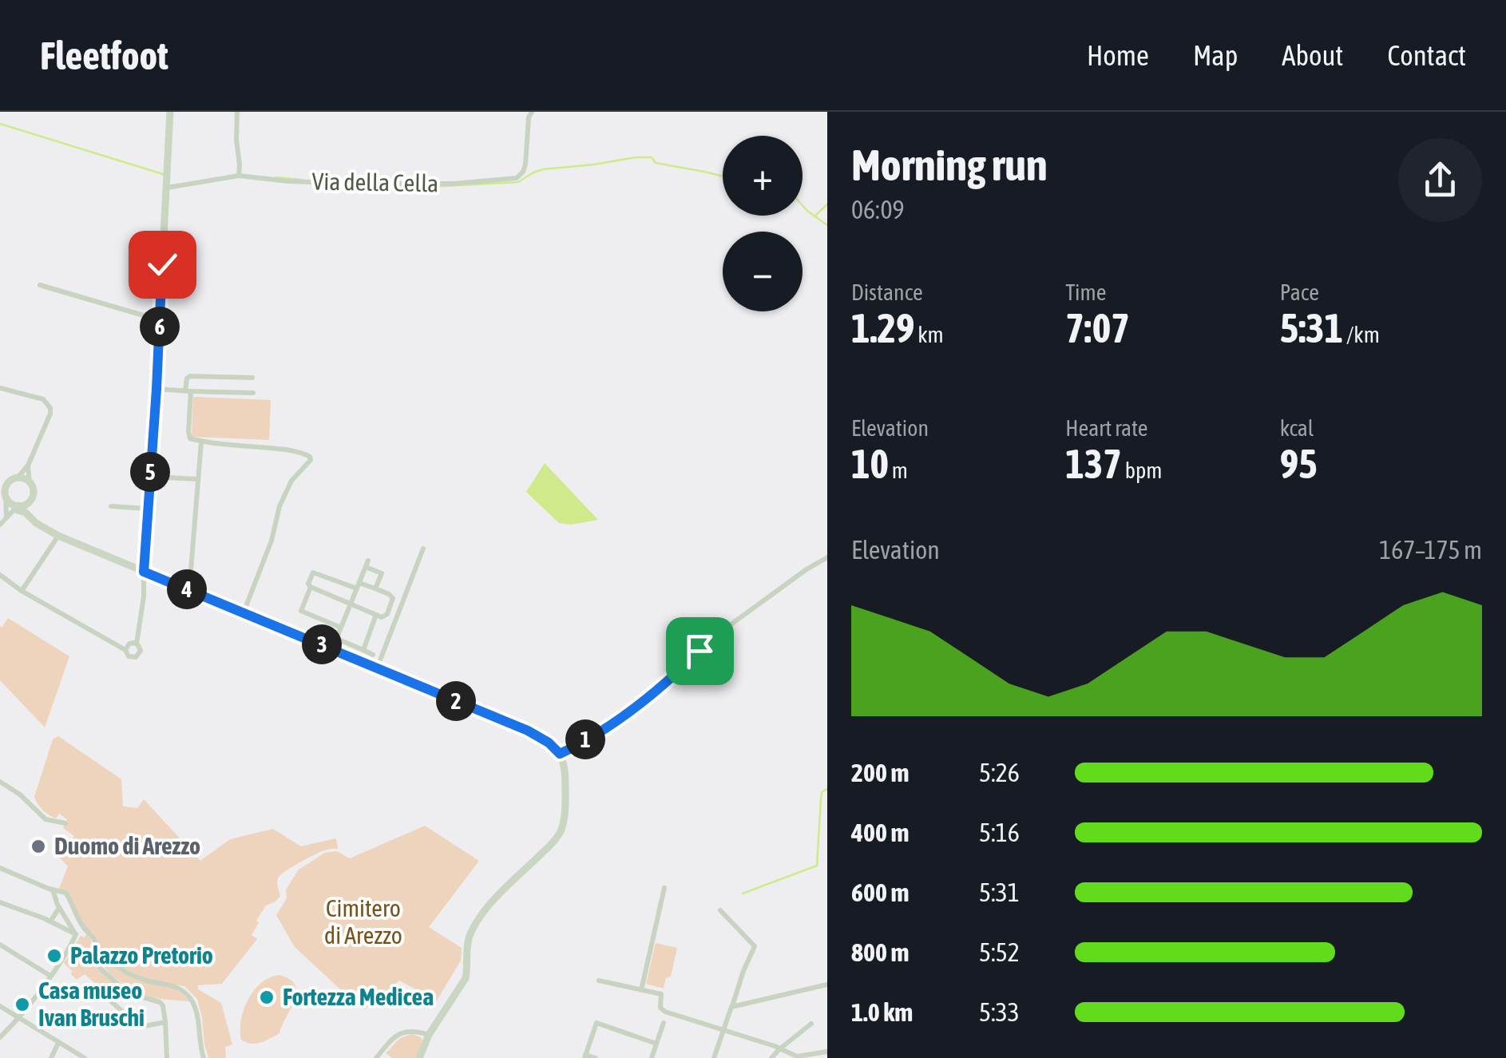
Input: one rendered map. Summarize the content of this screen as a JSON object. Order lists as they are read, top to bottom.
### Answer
{
  "streets": {
    "street": ["Via della Cella"]
  },
  "parks": ["Cimitero di Arezzo"],
  "places": [
    "Duomo di Arezzo",
    "Palazzo Pretorio",
    "Fortezza Medicea",
    "Casa museo Ivan Bruschi"
  ],
  "page": {
    "header": "Fleetfoot",
    "nav": [
      "Home",
      "Map",
      "About",
      "Contact"
    ],
    "heading": ["Morning run", "06:09"],
    "map_buttons": ["+", "−"],
    "stats": [
      ["Distance", "1.29 km"],
      ["Time", "7:07"],
      ["Pace", "5:31 /km"],
      ["Elevation", "10 m"],
      ["Heart rate", "137 bpm"],
      ["kcal", "95"]
    ],
    "pins": [
      "6",
      "5",
      "4",
      "3",
      "2",
      "1"
    ],
    "chart": ["Elevation", "167–175 m"],
    "list": [
      {
        "name": "200 m",
        "note": "5:26"
      },
      {
        "name": "400 m",
        "note": "5:16"
      },
      {
        "name": "600 m",
        "note": "5:31"
      },
      {
        "name": "800 m",
        "note": "5:52"
      },
      {
        "name": "1.0 km",
        "note": "5:33"
      }
    ]
  }
}
